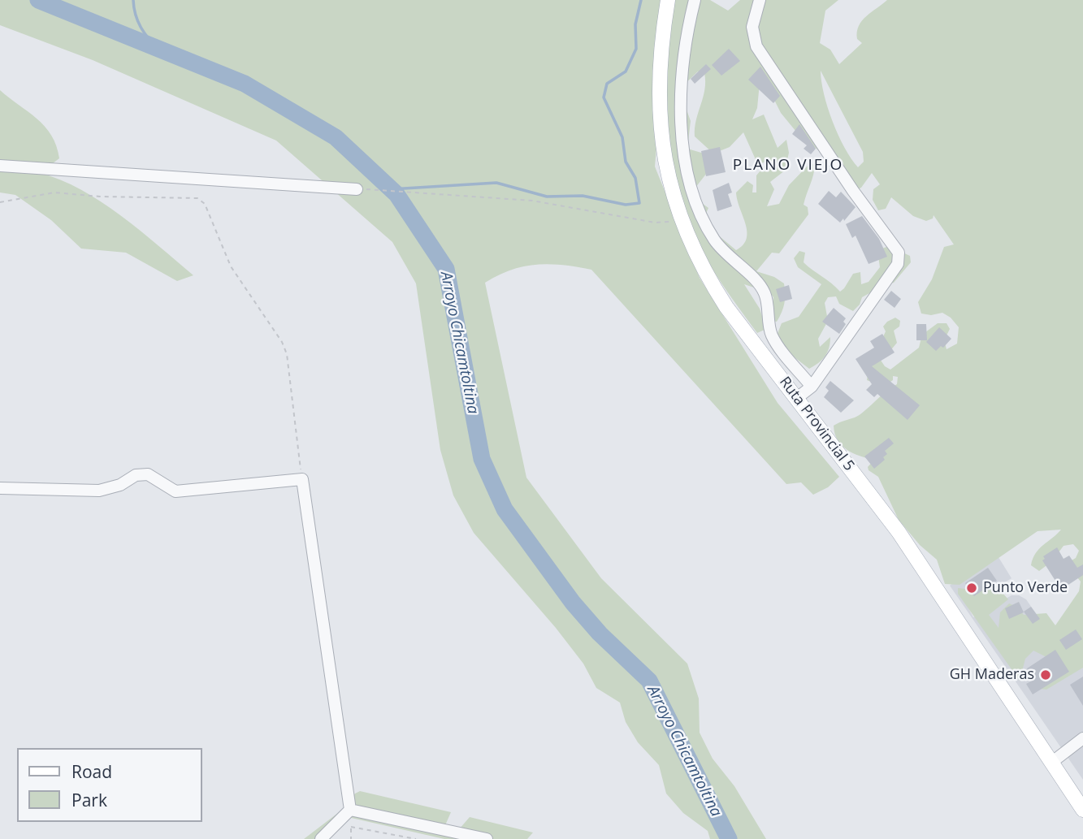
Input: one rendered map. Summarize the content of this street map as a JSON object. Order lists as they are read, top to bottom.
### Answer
{
  "streets": {
    "main road": ["Ruta Provincial 5"]
  },
  "districts": ["PLANO VIEJO"],
  "water": ["Arroyo Chicamtoltina"],
  "places": ["Punto Verde", "GH Maderas"],
  "legend": ["Road", "Park"]
}
